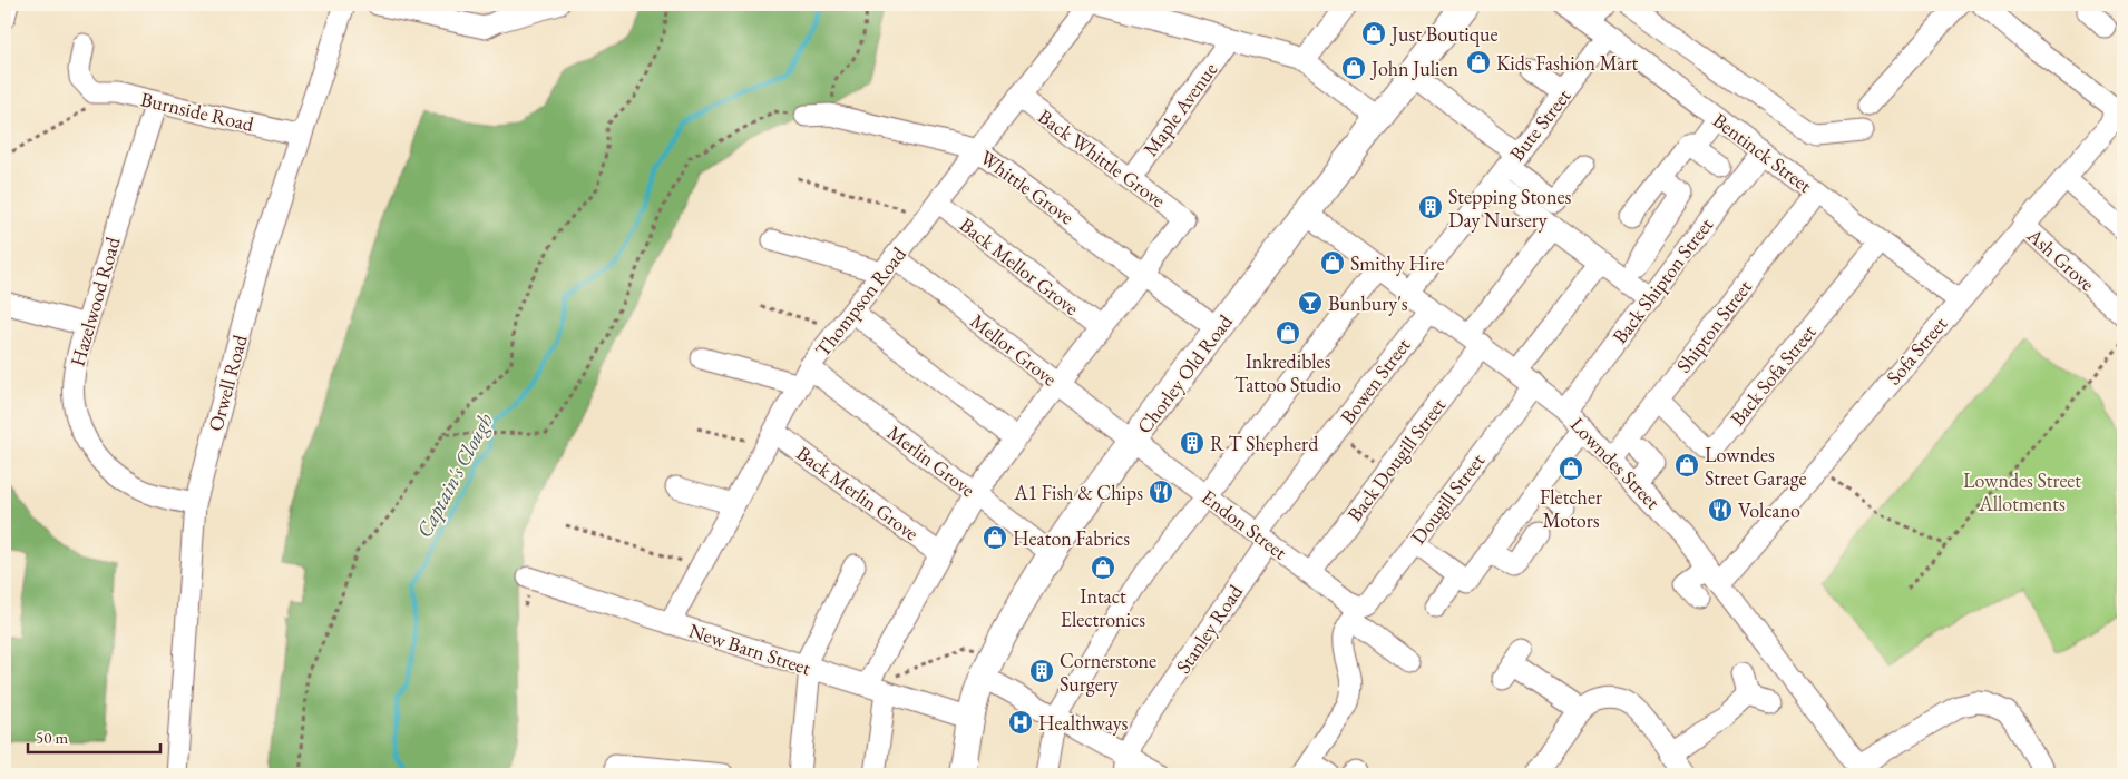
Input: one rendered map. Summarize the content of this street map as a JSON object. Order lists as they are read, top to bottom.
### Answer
{
  "streets": {
    "main road": ["Chorley Old Road"],
    "street": [
      "Maple Avenue",
      "Burnside Road",
      "Bute Street",
      "Bentinck Street",
      "Back Whittle Grove",
      "Whittle Grove",
      "Ash Grove",
      "Back Mellor Grove",
      "Back Shipton Street",
      "Hazelwood Road",
      "Thompson Road",
      "Shipton Street",
      "Mellor Grove",
      "Sofa Street",
      "Back Sofa Street",
      "Bowen Street",
      "Orwell Road",
      "Back Dougill Street",
      "Merlin Grove",
      "Lowndes Street",
      "Back Merlin Grove",
      "Dougill Street",
      "Endon Street",
      "Stanley Road",
      "New Barn Street"
    ]
  },
  "crossings": [
    ["Maple Avenue", "Back Whittle Grove"],
    ["Burnside Road", "Hazelwood Road"],
    ["Burnside Road", "Orwell Road"],
    ["Bute Street", "Bentinck Street"],
    ["Bute Street", "Lowndes Street"],
    ["Bentinck Street", "Back Shipton Street"],
    ["Bentinck Street", "Shipton Street"],
    ["Bentinck Street", "Sofa Street"],
    ["Bentinck Street", "Back Sofa Street"],
    ["Back Whittle Grove", "Whittle Grove"],
    ["Back Whittle Grove", "Thompson Road"],
    ["Whittle Grove", "Thompson Road"],
    ["Whittle Grove", "Chorley Old Road"],
    ["Ash Grove", "Sofa Street"],
    ["Back Mellor Grove", "Thompson Road"],
    ["Back Shipton Street", "Lowndes Street"],
    ["Hazelwood Road", "Orwell Road"],
    ["Thompson Road", "Mellor Grove"],
    ["Thompson Road", "Merlin Grove"],
    ["Thompson Road", "Back Merlin Grove"],
    ["Thompson Road", "New Barn Street"],
    ["Shipton Street", "Back Sofa Street"],
    ["Shipton Street", "Lowndes Street"],
    ["Mellor Grove", "Chorley Old Road"],
    ["Mellor Grove", "Endon Street"],
    ["Sofa Street", "Lowndes Street"],
    ["Chorley Old Road", "Merlin Grove"],
    ["Chorley Old Road", "Lowndes Street"],
    ["Chorley Old Road", "Endon Street"],
    ["Chorley Old Road", "New Barn Street"],
    ["Bowen Street", "Lowndes Street"],
    ["Bowen Street", "Endon Street"],
    ["Bowen Street", "Stanley Road"],
    ["Back Dougill Street", "Lowndes Street"],
    ["Back Dougill Street", "Endon Street"],
    ["Lowndes Street", "Dougill Street"],
    ["Dougill Street", "Endon Street"],
    ["Endon Street", "Stanley Road"]
  ],
  "water": ["Captain's Clough"],
  "parks": ["Lowndes Street Allotments"],
  "places": {
    "shop": [
      "Just Boutique",
      "Kids Fashion Mart",
      "John Julien",
      "Smithy Hire",
      "Inkredibles Tattoo Studio",
      "Lowndes Street Garage",
      "Fletcher Motors",
      "Heaton Fabrics",
      "Intact Electronics"
    ],
    "building": ["Stepping Stones Day Nursery", "R T Shepherd", "Cornerstone Surgery"],
    "bar": ["Bunbury's"],
    "restaurant": ["A1 Fish & Chips", "Volcano"],
    "hospital": ["Healthways"]
  },
  "scale_bar": "50 m"
}
